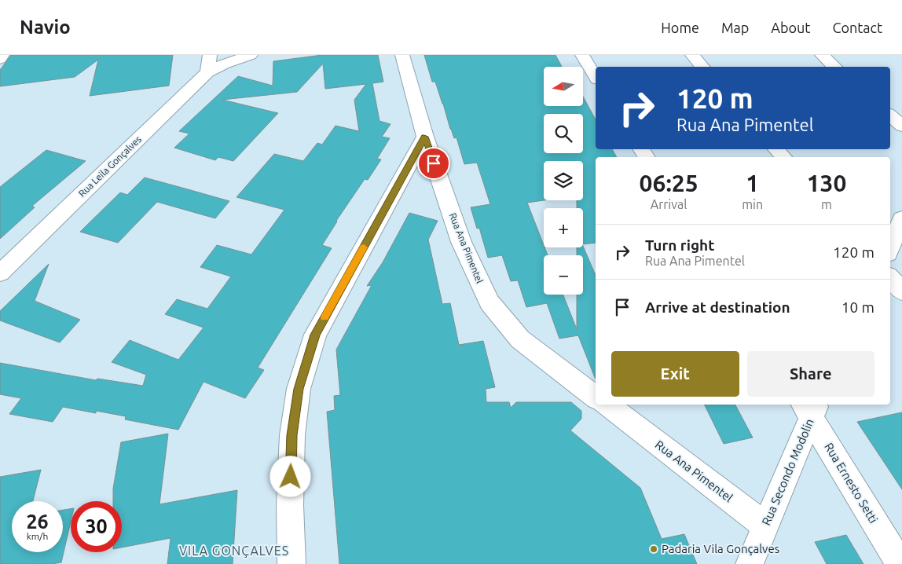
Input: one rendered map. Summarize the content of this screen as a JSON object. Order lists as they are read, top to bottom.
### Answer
{
  "streets": {
    "street": [
      "Rua Leila Gonçalves",
      "Rua Ana Pimentel",
      "Rua Secondo Modolin",
      "Rua Ernesto Setti"
    ]
  },
  "crossings": [
    ["Rua Ana Pimentel", "Rua Secondo Modolin"],
    ["Rua Secondo Modolin", "Rua Ernesto Setti"]
  ],
  "districts": ["VILA GONÇALVES"],
  "places": ["Padaria Vila Gonçalves"],
  "north": "left",
  "page": {
    "header": "Navio",
    "nav": [
      "Home",
      "Map",
      "About",
      "Contact"
    ],
    "map_buttons": ["+", "−"],
    "turn": ["120 m", "Rua Ana Pimentel"],
    "eta": [
      "06:25",
      "Arrival",
      "1",
      "min",
      "130",
      "m"
    ],
    "list": [
      {
        "name": "Turn right",
        "note": "Rua Ana Pimentel",
        "value": "120 m"
      },
      {
        "name": "Arrive at destination",
        "value": "10 m"
      }
    ],
    "buttons": ["Exit", "Share"],
    "speed": "26 km/h",
    "limit": "30"
  }
}
